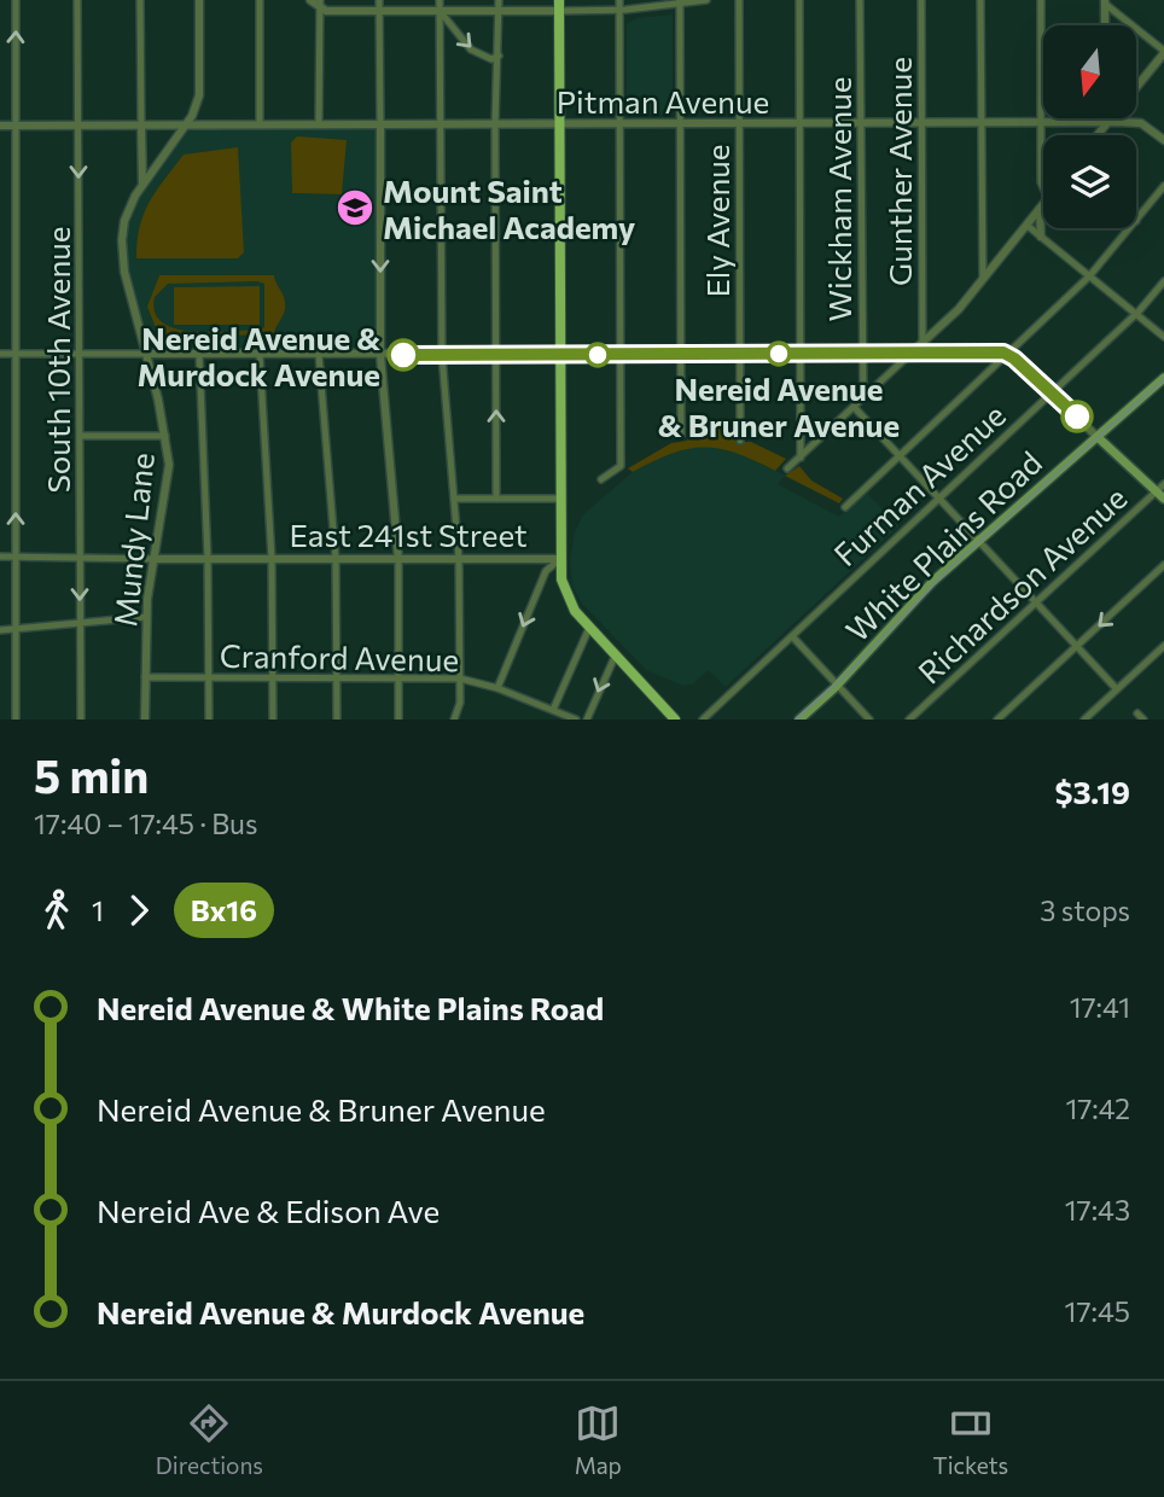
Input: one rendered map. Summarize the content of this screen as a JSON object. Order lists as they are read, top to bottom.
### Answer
{
  "streets": {
    "main road": ["East 241st Street", "White Plains Road"],
    "street": [
      "Pitman Avenue",
      "Gunther Avenue",
      "Wickham Avenue",
      "Ely Avenue",
      "South 10th Avenue",
      "Furman Avenue",
      "Mundy Lane",
      "Richardson Avenue",
      "Cranford Avenue"
    ]
  },
  "crossings": [
    ["Pitman Avenue", "Gunther Avenue"],
    ["Pitman Avenue", "Wickham Avenue"],
    ["Pitman Avenue", "Ely Avenue"],
    ["Pitman Avenue", "South 10th Avenue"],
    ["Pitman Avenue", "Mundy Lane"],
    ["East 241st Street", "Mundy Lane"],
    ["Mundy Lane", "Cranford Avenue"]
  ],
  "one_way": ["South 10th Avenue"],
  "places": {
    "school or university": ["Mount Saint Michael Academy"],
    "other": ["Nereid Avenue & Bruner Avenue", "Nereid Avenue & Murdock Avenue"]
  },
  "lines": ["bus line Bx16"],
  "north": "bottom",
  "page": {
    "heading": ["5 min", "17:40 – 17:45 · Bus", "$3.19"],
    "legs": ["1", "Bx16", "3 stops"],
    "list": [
      {
        "name": "Nereid Avenue & White Plains Road",
        "value": "17:41"
      },
      {
        "name": "Nereid Avenue & Bruner Avenue",
        "value": "17:42"
      },
      {
        "name": "Nereid Ave & Edison Ave",
        "value": "17:43"
      },
      {
        "name": "Nereid Avenue & Murdock Avenue",
        "value": "17:45"
      }
    ],
    "tabs": ["Directions", "Map", "Tickets"]
  }
}
